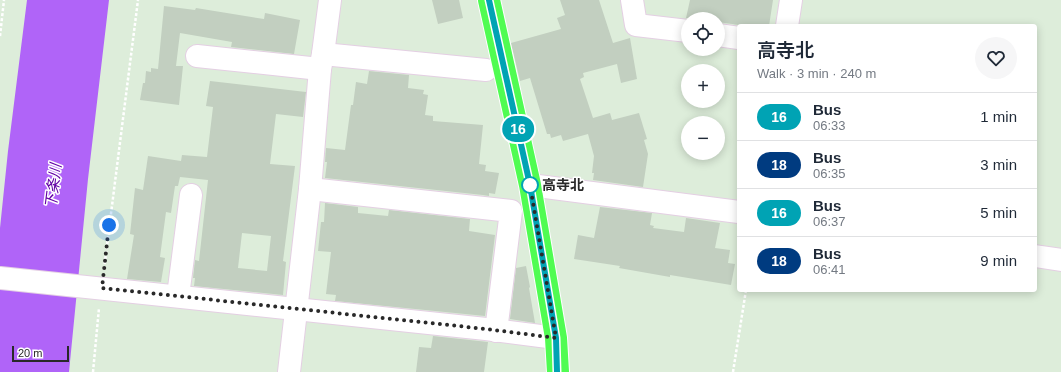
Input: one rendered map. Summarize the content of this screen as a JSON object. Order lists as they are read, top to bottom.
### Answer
{
  "water": ["下条川"],
  "places": ["高寺北"],
  "lines": ["bus line 16"],
  "scale_bar": "20 m",
  "page": {
    "on_map": "16",
    "map_buttons": ["+", "−"],
    "heading": ["高寺北", "Walk · 3 min · 240 m"],
    "list": [
      {
        "mark": "16",
        "name": "Bus",
        "note": "06:33",
        "value": "1 min"
      },
      {
        "mark": "18",
        "name": "Bus",
        "note": "06:35",
        "value": "3 min"
      },
      {
        "mark": "16",
        "name": "Bus",
        "note": "06:37",
        "value": "5 min"
      },
      {
        "mark": "18",
        "name": "Bus",
        "note": "06:41",
        "value": "9 min"
      }
    ],
    "scale": "20 m"
  }
}
